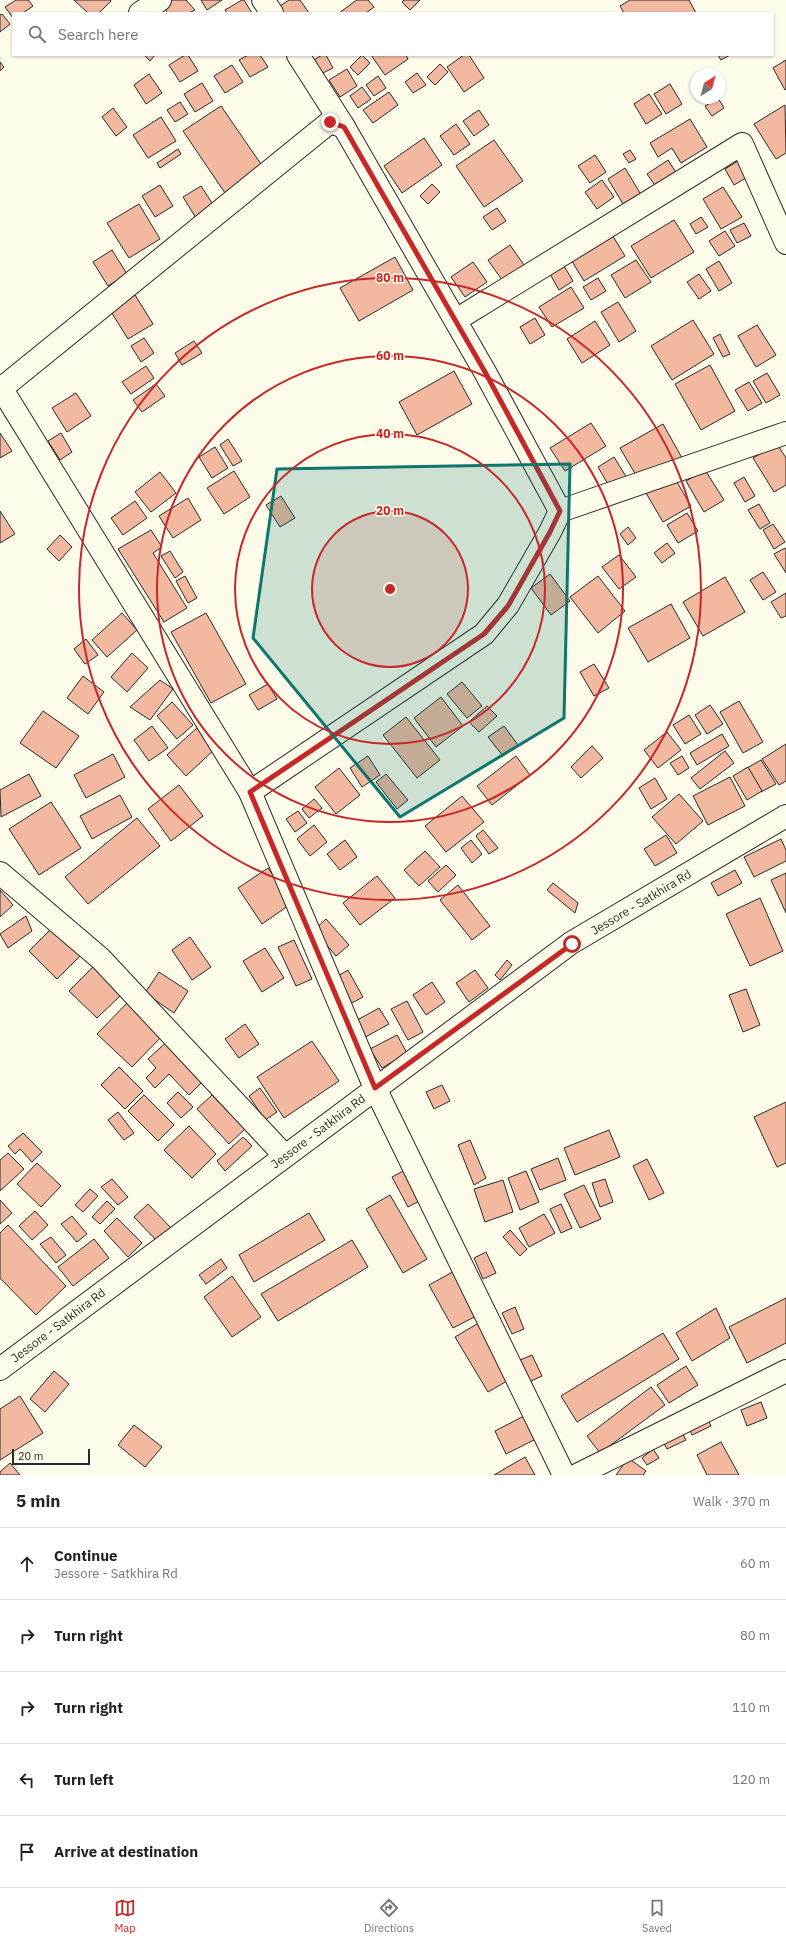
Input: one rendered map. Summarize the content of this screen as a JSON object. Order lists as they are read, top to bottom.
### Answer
{
  "streets": {
    "street": ["Jessore - Satkhira Rd"]
  },
  "scale_bar": "20 m",
  "north": "top right",
  "page": {
    "search": "Search here",
    "scale": "20 m",
    "heading": ["5 min", "Walk · 370 m"],
    "list": [
      ["Continue", "Jessore - Satkhira Rd", "60 m"],
      ["Turn right", "80 m"],
      ["Turn right", "110 m"],
      ["Turn left", "120 m"],
      "Arrive at destination"
    ],
    "nav": ["Map", "Directions", "Saved"]
  },
  "rings": [
    "80 m",
    "60 m",
    "40 m",
    "20 m"
  ]
}
